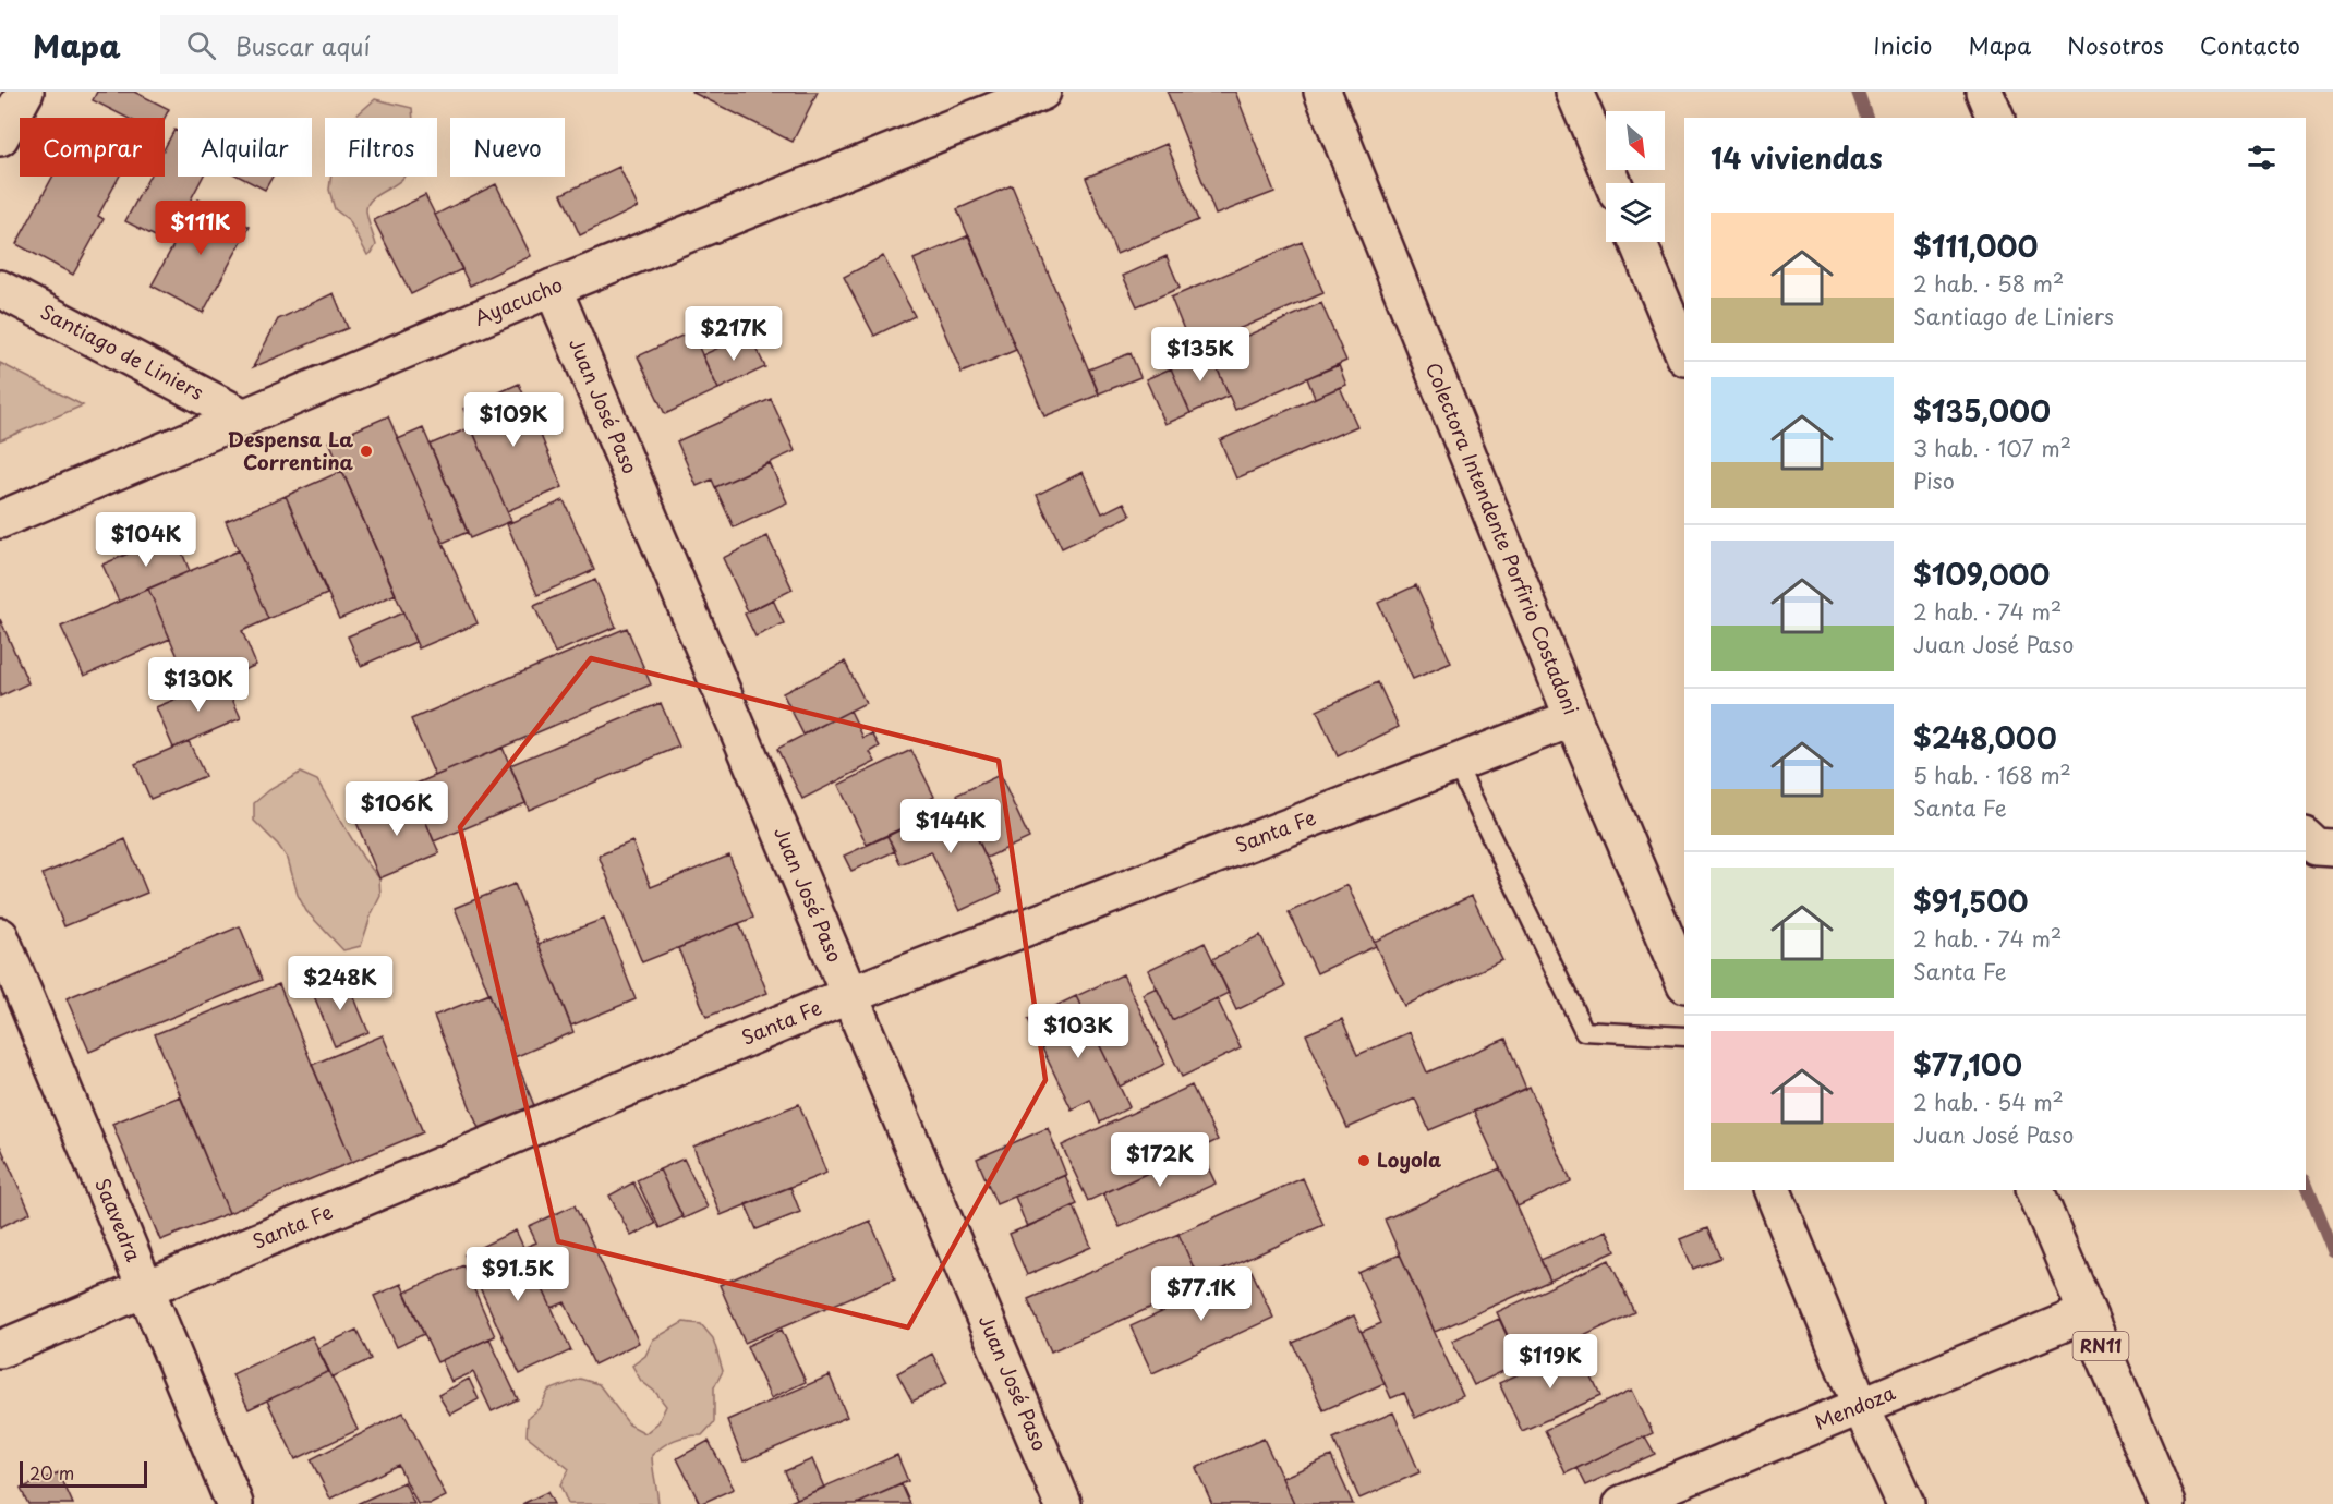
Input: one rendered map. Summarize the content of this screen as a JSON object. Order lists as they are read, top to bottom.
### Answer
{
  "streets": {
    "main road": [
      "Ayacucho",
      "Santiago de Liniers",
      "Juan José Paso",
      "Colectora Intendente Porfirio Costadoni",
      "Santa Fe",
      "Saavedra",
      "RN11",
      "Mendoza"
    ]
  },
  "crossings": [
    ["Ayacucho", "Santiago de Liniers"],
    ["Ayacucho", "Juan José Paso"],
    ["Juan José Paso", "Santa Fe"],
    ["Colectora Intendente Porfirio Costadoni", "Santa Fe"],
    ["Santa Fe", "Saavedra"],
    ["RN11", "Mendoza"]
  ],
  "places": ["Despensa La Correntina", "Loyola"],
  "scale_bar": "20 m",
  "north": "bottom right",
  "page": {
    "header": "Mapa",
    "search": "Buscar aquí",
    "nav": [
      "Inicio",
      "Mapa",
      "Nosotros",
      "Contacto"
    ],
    "chip": [
      "Comprar",
      "Alquilar",
      "Filtros",
      "Nuevo"
    ],
    "heading": "14 viviendas",
    "list": [
      {
        "name": "$111,000",
        "note": "2 hab. · 58 m² · Santiago de Liniers"
      },
      {
        "name": "$135,000",
        "note": "3 hab. · 107 m² · Piso"
      },
      {
        "name": "$109,000",
        "note": "2 hab. · 74 m² · Juan José Paso"
      },
      {
        "name": "$248,000",
        "note": "5 hab. · 168 m² · Santa Fe"
      },
      {
        "name": "$91,500",
        "note": "2 hab. · 74 m² · Santa Fe"
      },
      {
        "name": "$77,100",
        "note": "2 hab. · 54 m² · Juan José Paso"
      }
    ],
    "price": [
      "$111K",
      "$217K",
      "$135K",
      "$109K",
      "$104K",
      "$130K",
      "$106K",
      "$144K",
      "$248K",
      "$103K",
      "$172K",
      "$91.5K",
      "$77.1K",
      "$119K"
    ],
    "scale": "20 m"
  }
}
